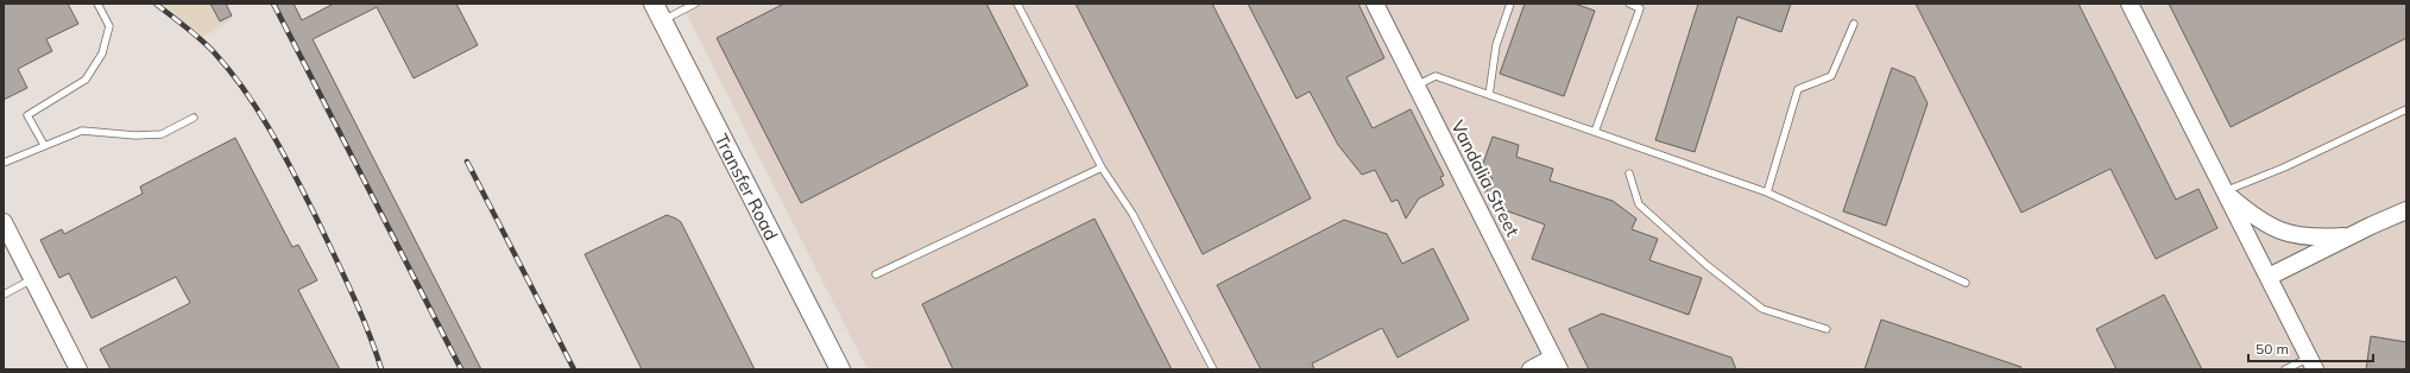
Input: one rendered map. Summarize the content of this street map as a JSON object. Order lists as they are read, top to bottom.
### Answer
{
  "streets": {
    "main road": ["Transfer Road"],
    "street": ["Vandalia Street"]
  },
  "scale_bar": "50 m"
}
